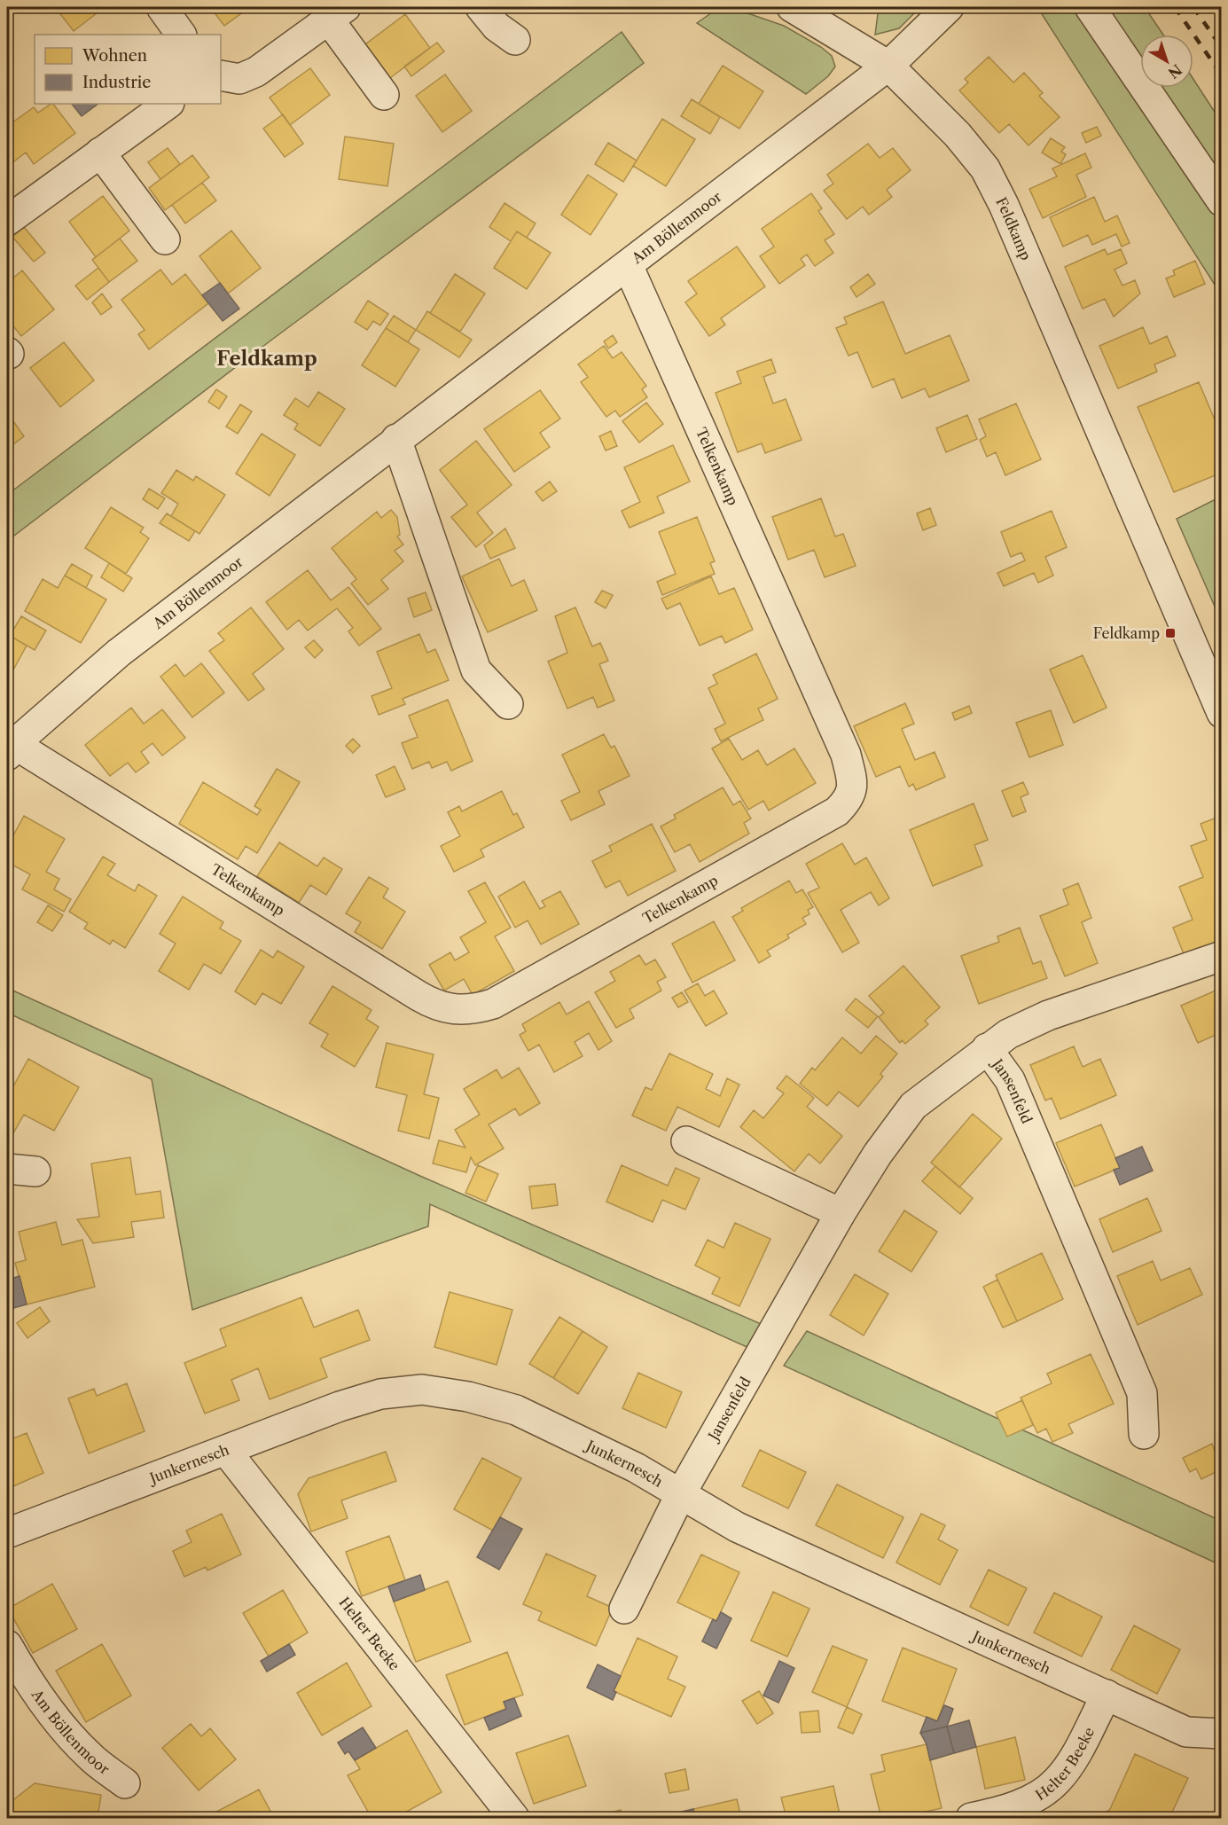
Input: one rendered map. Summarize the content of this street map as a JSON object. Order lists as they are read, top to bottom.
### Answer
{
  "streets": {
    "street": [
      "Am Böllenmoor",
      "Feldkamp",
      "Telkenkamp",
      "Jansenfeld",
      "Junkernesch",
      "Helter Beeke"
    ]
  },
  "crossings": [
    ["Am Böllenmoor", "Feldkamp"],
    ["Am Böllenmoor", "Telkenkamp"],
    ["Jansenfeld", "Junkernesch"],
    ["Junkernesch", "Helter Beeke"]
  ],
  "districts": ["Feldkamp"],
  "places": {
    "transit": ["Feldkamp"]
  },
  "legend": ["Wohnen", "Industrie"],
  "north": "bottom right"
}
